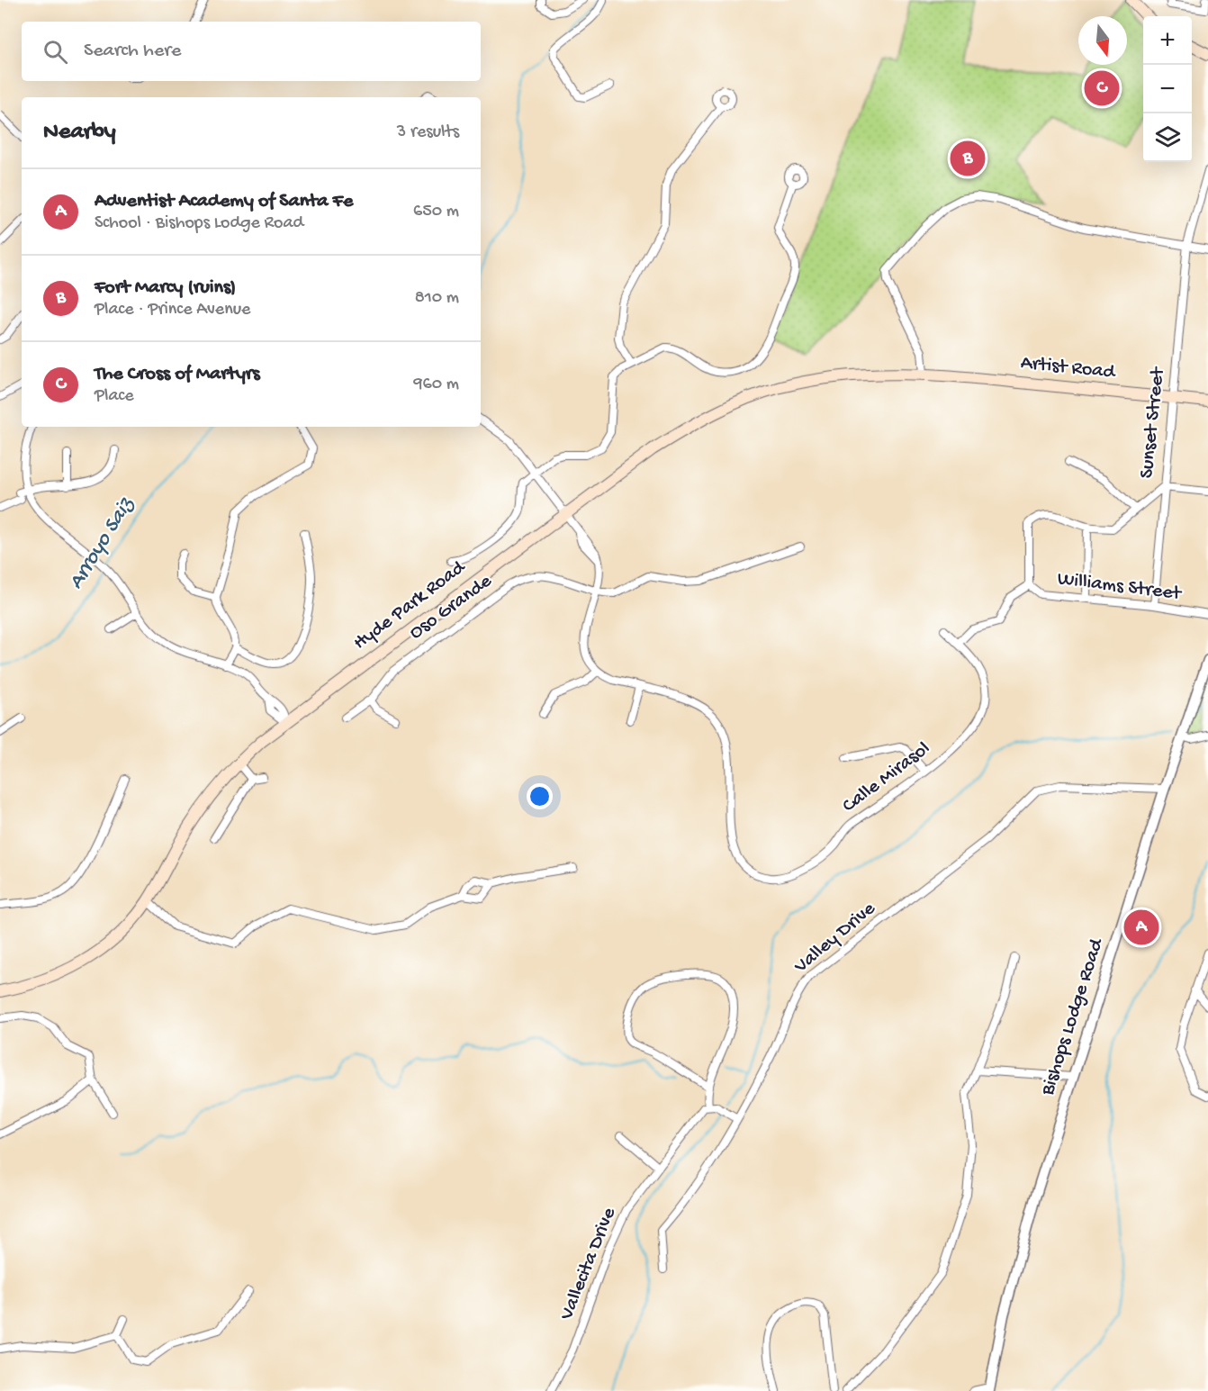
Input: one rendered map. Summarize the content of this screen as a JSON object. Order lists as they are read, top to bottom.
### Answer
{
  "streets": {
    "main road": ["Artist Road", "Hyde Park Road"],
    "street": [
      "Sunset Street",
      "Williams Street",
      "Oso Grande",
      "Calle Mirasol",
      "Valley Drive",
      "Bishops Lodge Road",
      "Vallecita Drive"
    ]
  },
  "crossings": [
    ["Artist Road", "Sunset Street"],
    ["Artist Road", "Hyde Park Road"],
    ["Sunset Street", "Williams Street"],
    ["Valley Drive", "Bishops Lodge Road"]
  ],
  "water": ["Arroyo Saiz"],
  "north": "bottom",
  "page": {
    "map_buttons": ["+", "−"],
    "search": "Search here",
    "pins": ["C", "B", "A"],
    "heading": ["Nearby", "3 results"],
    "list": [
      {
        "mark": "A",
        "name": "Adventist Academy of Santa Fe",
        "note": "School · Bishops Lodge Road",
        "value": "650 m"
      },
      {
        "mark": "B",
        "name": "Fort Marcy (ruins)",
        "note": "Place · Prince Avenue",
        "value": "810 m"
      },
      {
        "mark": "C",
        "name": "The Cross of Martyrs",
        "note": "Place",
        "value": "960 m"
      }
    ]
  }
}
